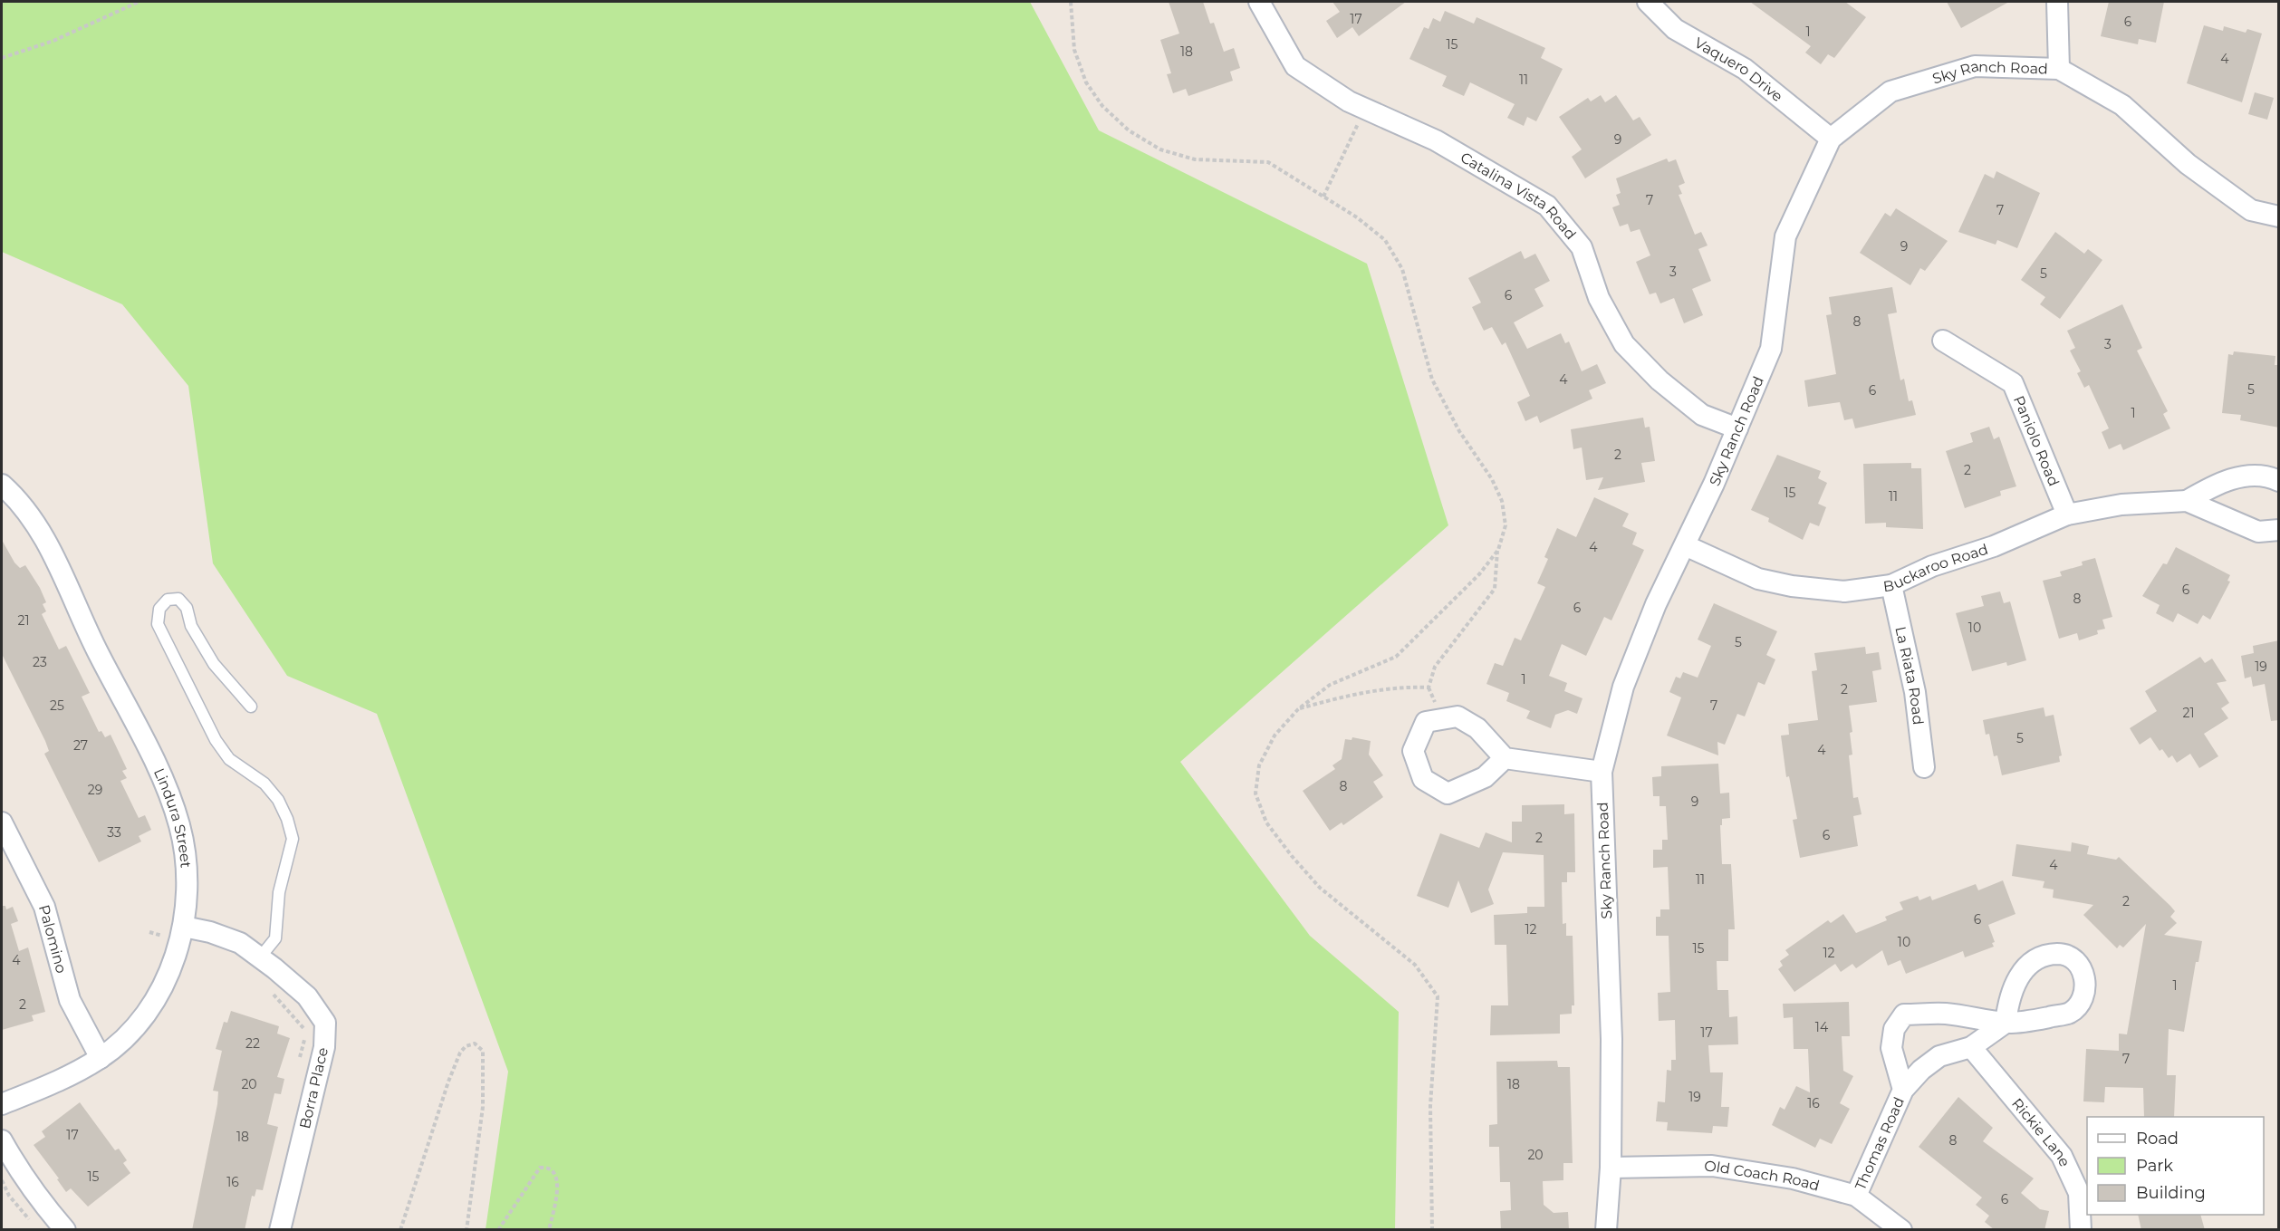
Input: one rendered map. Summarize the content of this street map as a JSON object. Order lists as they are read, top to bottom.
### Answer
{
  "streets": {
    "street": [
      "Vaquero Drive",
      "Sky Ranch Road",
      "Catalina Vista Road",
      "Paniolo Road",
      "Buckaroo Road",
      "La Riata Road",
      "Lindura Street",
      "Palomino",
      "Borra Place",
      "Rickie Lane",
      "Thomas Road",
      "Old Coach Road"
    ]
  },
  "crossings": [
    ["Vaquero Drive", "Sky Ranch Road"],
    ["Sky Ranch Road", "Catalina Vista Road"],
    ["Sky Ranch Road", "Buckaroo Road"],
    ["Sky Ranch Road", "Old Coach Road"],
    ["Paniolo Road", "Buckaroo Road"],
    ["Buckaroo Road", "La Riata Road"],
    ["Lindura Street", "Palomino"],
    ["Lindura Street", "Borra Place"],
    ["Rickie Lane", "Thomas Road"],
    ["Thomas Road", "Old Coach Road"]
  ],
  "house_numbers": [
    "17",
    "6",
    "1",
    "15",
    "18",
    "4",
    "11",
    "9",
    "7",
    "7",
    "9",
    "3",
    "5",
    "6",
    "8",
    "3",
    "4",
    "5",
    "6",
    "1",
    "2",
    "2",
    "15",
    "11",
    "4",
    "6",
    "8",
    "6",
    "21",
    "10",
    "5",
    "23",
    "19",
    "1",
    "2",
    "25",
    "7",
    "21",
    "5",
    "27",
    "4",
    "8",
    "29",
    "9",
    "33",
    "6",
    "2",
    "4",
    "11",
    "2",
    "6",
    "12",
    "10",
    "15",
    "12",
    "4",
    "1",
    "2",
    "14",
    "17",
    "22",
    "7",
    "20",
    "18",
    "19",
    "16",
    "17",
    "18",
    "8",
    "20",
    "15",
    "16",
    "6"
  ],
  "legend": ["Road", "Park", "Building"]
}
